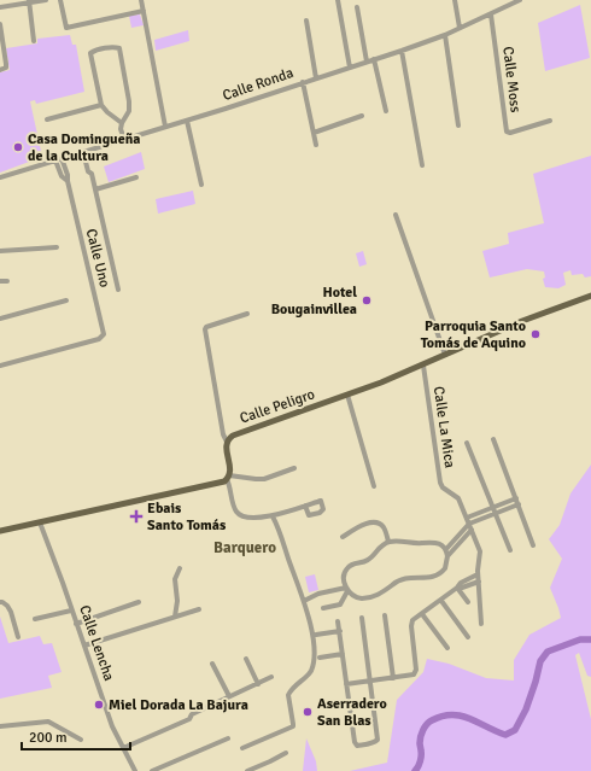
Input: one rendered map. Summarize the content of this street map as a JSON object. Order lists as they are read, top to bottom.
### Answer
{
  "streets": {
    "main road": ["Calle Peligro"],
    "street": [
      "Calle Moss",
      "Calle Ronda",
      "Calle Uno",
      "Calle La Mica",
      "Calle Lencha"
    ]
  },
  "crossings": [
    ["Calle Moss", "Calle Ronda"],
    ["Calle Ronda", "Calle Uno"],
    ["Calle Peligro", "Calle La Mica"]
  ],
  "districts": ["Barquero"],
  "places": {
    "other": [
      "Casa Domingueña de la Cultura",
      "Hotel Bougainvillea",
      "Parroquia Santo Tomás de Aquino",
      "Miel Dorada La Bajura",
      "Aserradero San Blas"
    ],
    "health": ["Ebais Santo Tomás"]
  },
  "scale_bar": "200 m"
}
